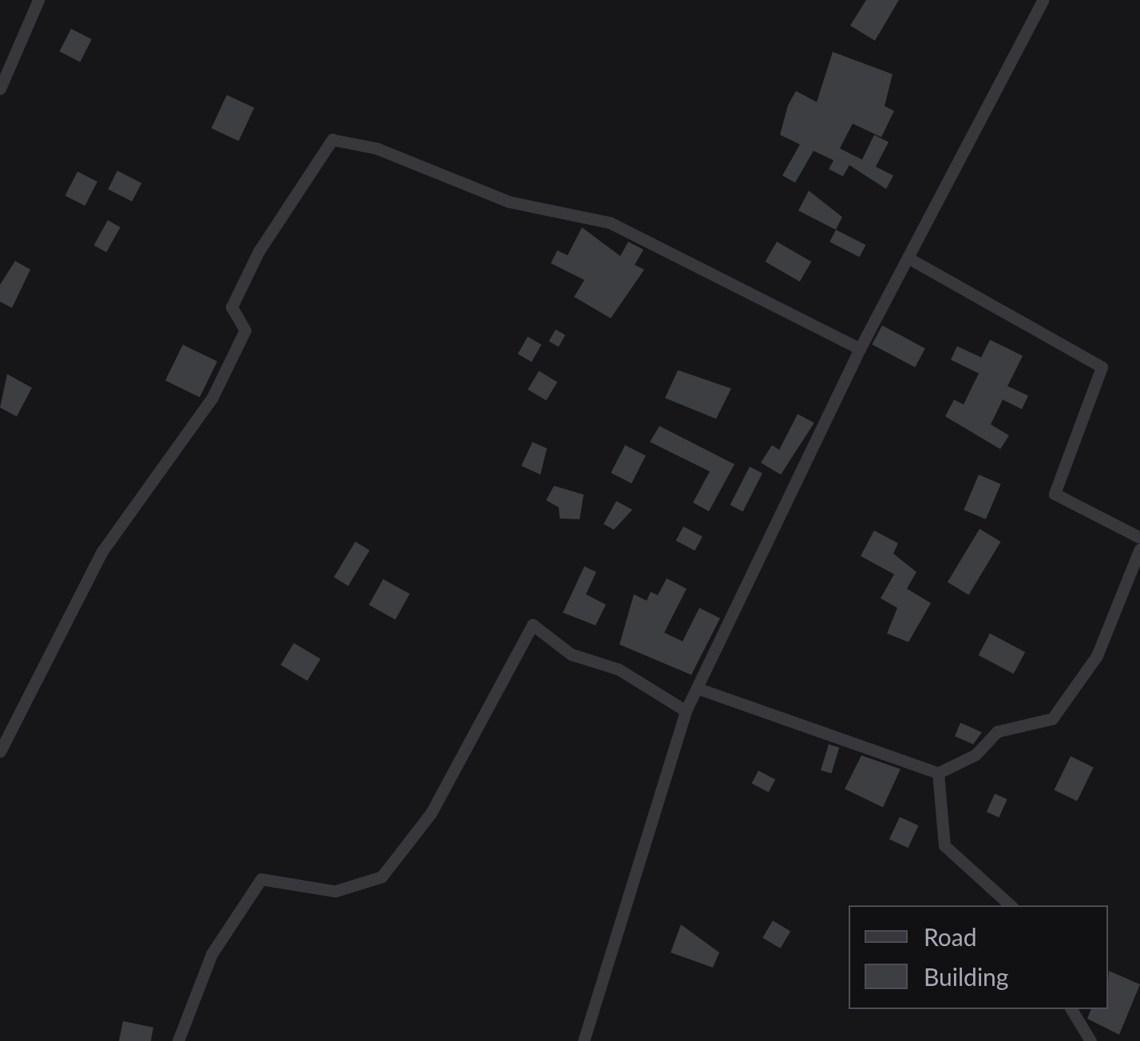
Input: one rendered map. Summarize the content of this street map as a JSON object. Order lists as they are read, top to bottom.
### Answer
{
  "legend": ["Road", "Building"]
}
